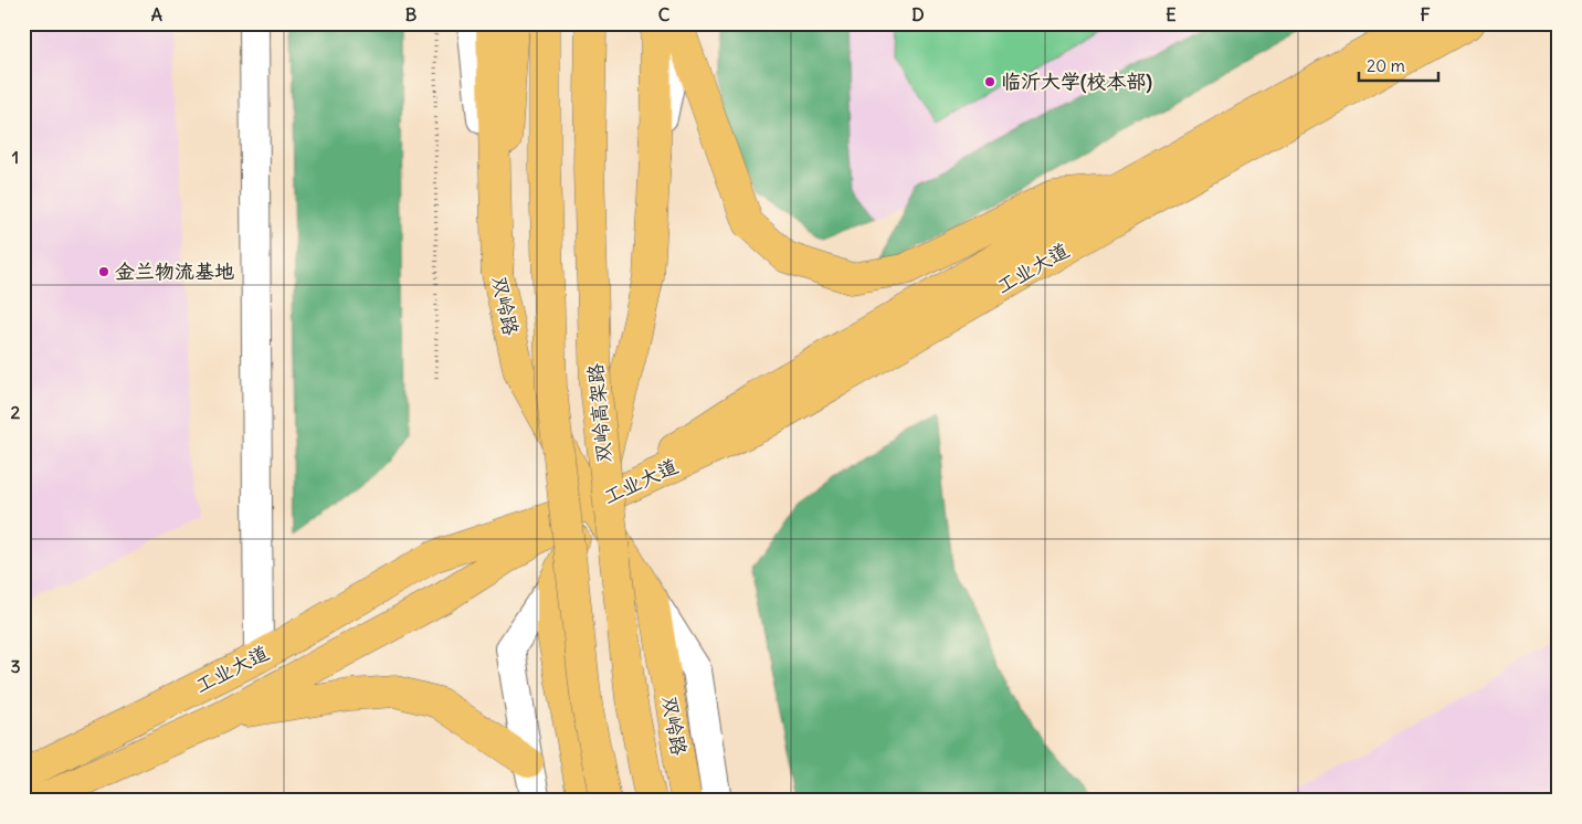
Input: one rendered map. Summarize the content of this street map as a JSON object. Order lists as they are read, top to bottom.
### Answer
{
  "streets": {
    "main road": ["工业大道", "双岭路", "双岭高架路"]
  },
  "crossings": [
    ["工业大道", "双岭路"]
  ],
  "places": ["临沂大学(校本部)", "金兰物流基地"],
  "scale_bar": "20 m",
  "grid": {
    "columns": [
      "A",
      "B",
      "C",
      "D",
      "E",
      "F"
    ],
    "rows": ["1", "2", "3"]
  }
}
